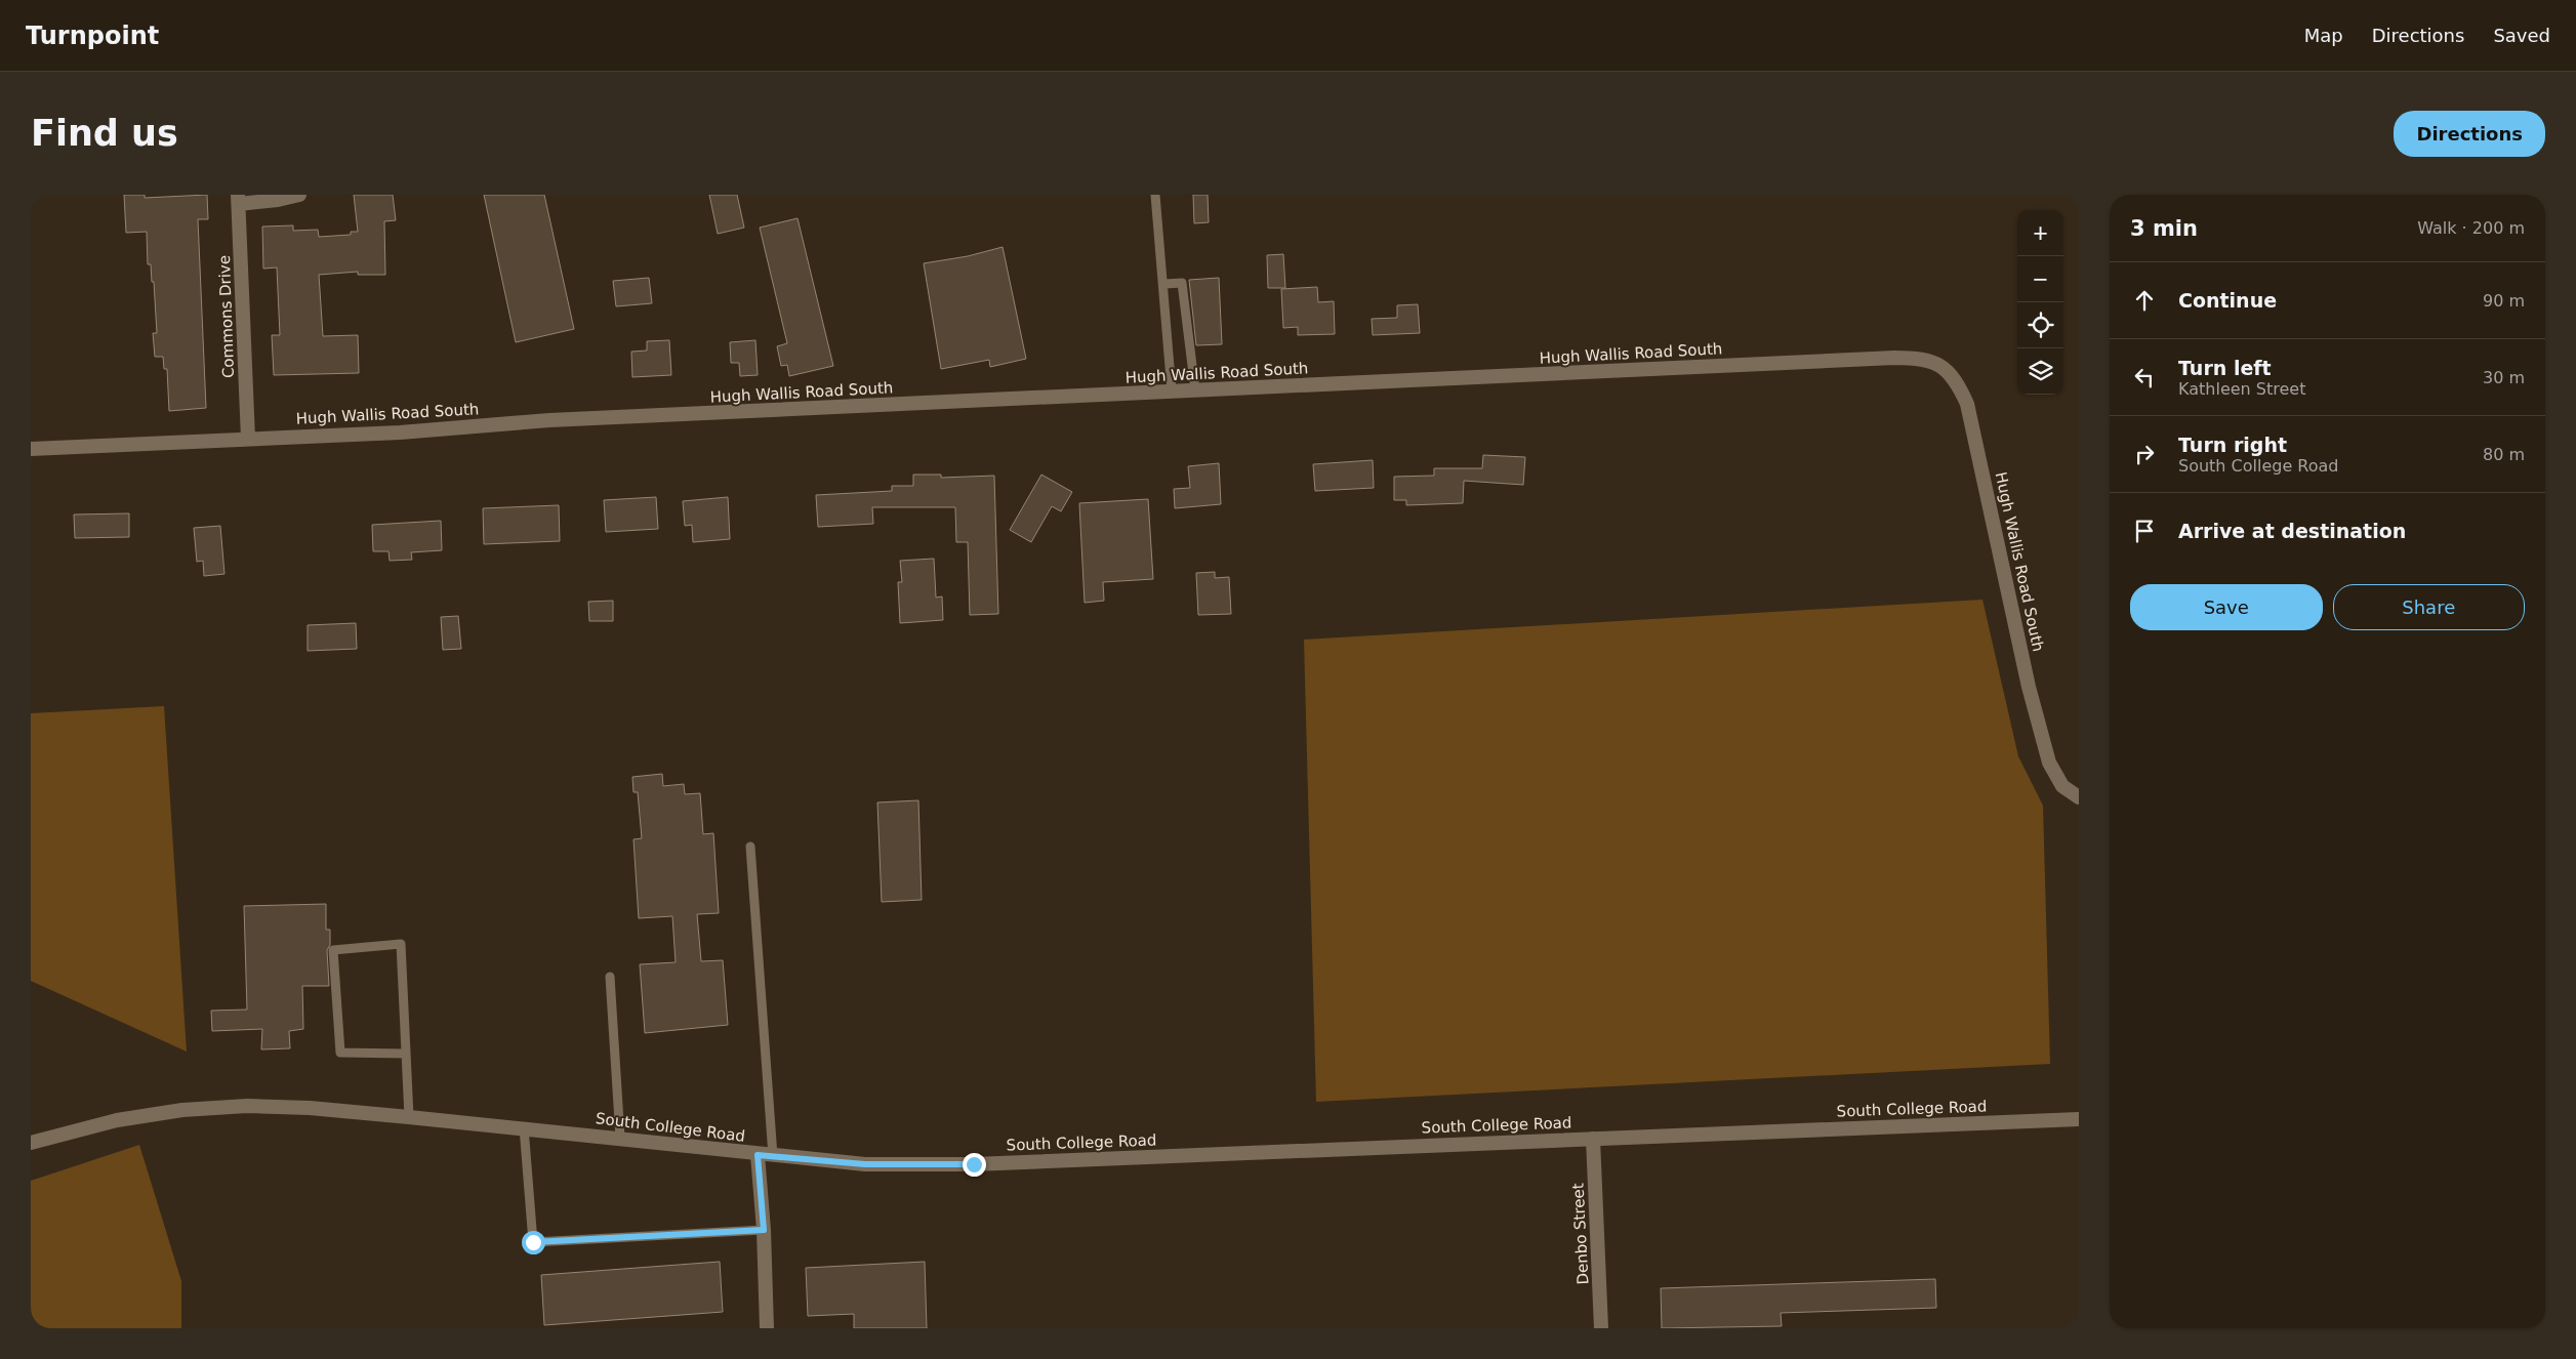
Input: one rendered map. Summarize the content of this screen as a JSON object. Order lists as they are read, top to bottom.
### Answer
{
  "streets": {
    "street": [
      "Commons Drive",
      "Hugh Wallis Road South",
      "South College Road",
      "Denbo Street"
    ]
  },
  "crossings": [
    ["Commons Drive", "Hugh Wallis Road South"],
    ["South College Road", "Denbo Street"]
  ],
  "page": {
    "header": "Turnpoint",
    "nav": ["Map", "Directions", "Saved"],
    "buttons": [
      "Directions",
      ["Save", "Share"]
    ],
    "title": "Find us",
    "heading": ["3 min", "Walk · 200 m"],
    "map_buttons": ["+", "−"],
    "list": [
      ["Continue", "90 m"],
      ["Turn left", "Kathleen Street", "30 m"],
      ["Turn right", "South College Road", "80 m"],
      "Arrive at destination"
    ]
  }
}
